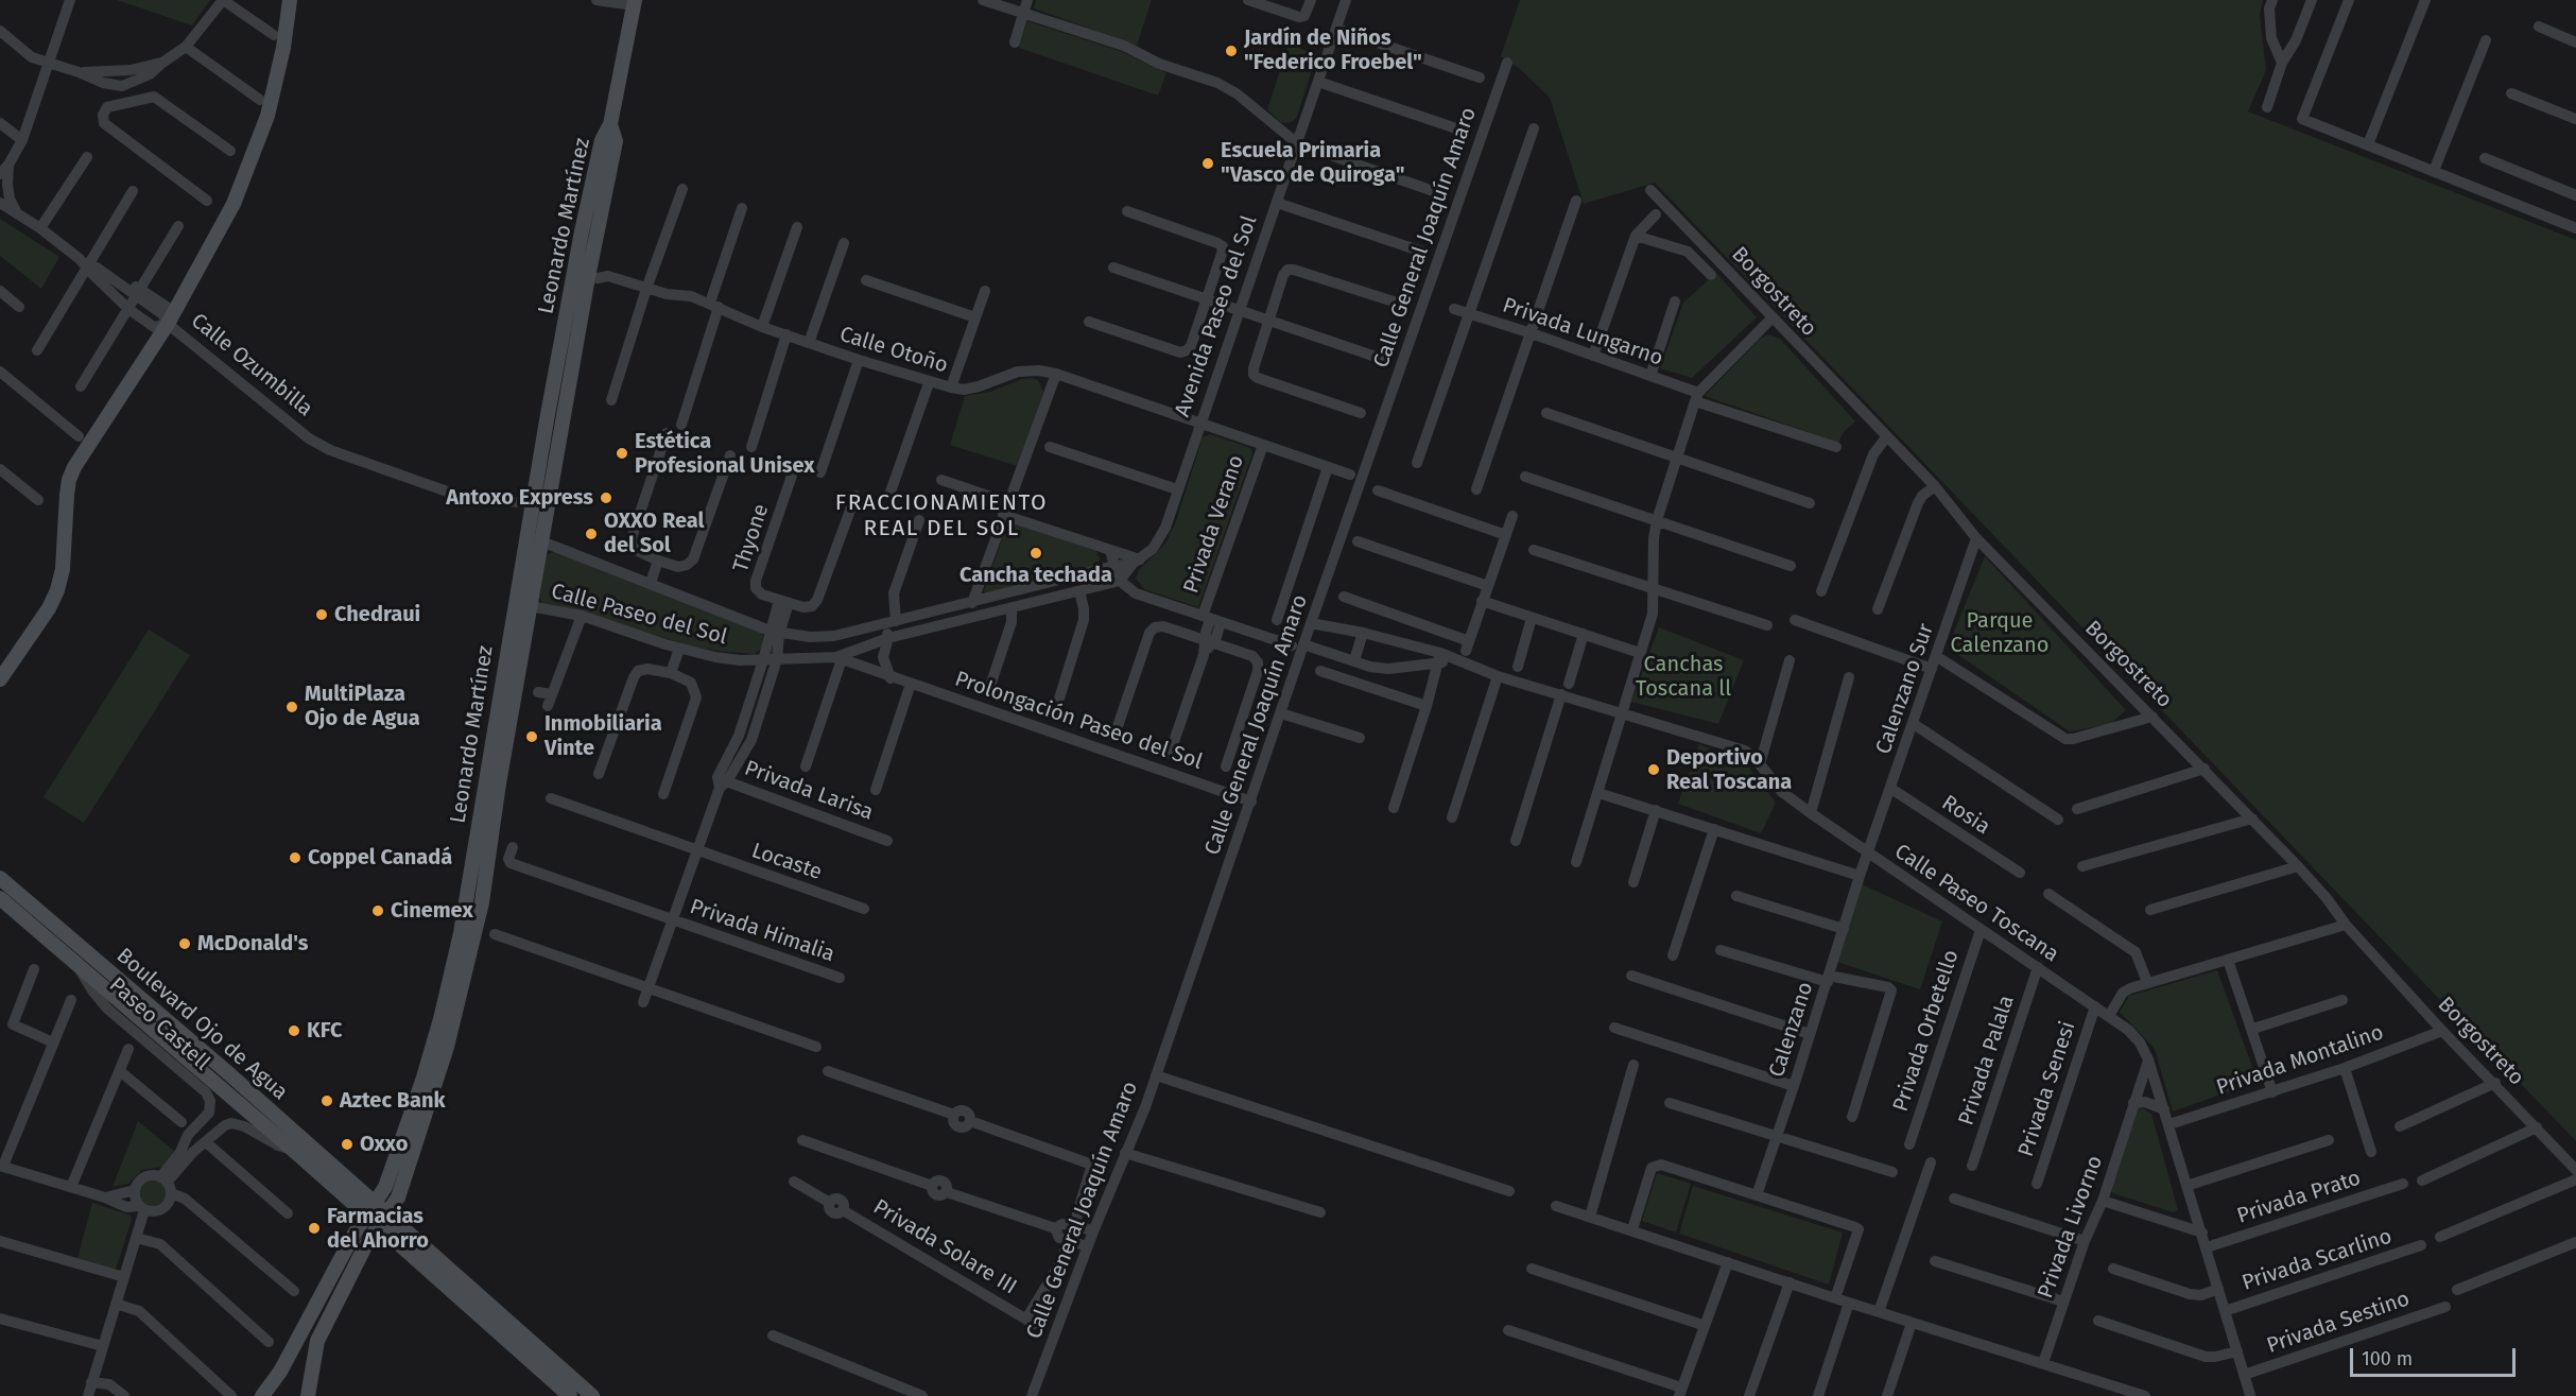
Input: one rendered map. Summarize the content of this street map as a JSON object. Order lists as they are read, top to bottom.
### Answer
{
  "streets": {
    "main road": ["Leonardo Martínez", "Calle Ozumbilla", "Boulevard Ojo de Agua"],
    "street": [
      "Calle General Joaquín Amaro",
      "Borgostreto",
      "Avenida Paseo del Sol",
      "Privada Lungarno",
      "Calle Otoño",
      "Privada Verano",
      "Thyone",
      "Calle Paseo del Sol",
      "Calenzano Sur",
      "Prolongación Paseo del Sol",
      "Privada Larisa",
      "Rosia",
      "Locaste",
      "Calle Paseo Toscana",
      "Privada Himalia",
      "Paseo Castell",
      "Calenzano",
      "Privada Orbetello",
      "Privada Palala",
      "Privada Montalino",
      "Privada Senesi",
      "Privada Prato",
      "Privada Livorno",
      "Privada Solare III",
      "Privada Scarlino",
      "Privada Sestino"
    ]
  },
  "crossings": [
    ["Leonardo Martínez", "Calle Otoño"],
    ["Leonardo Martínez", "Calle Ozumbilla"],
    ["Leonardo Martínez", "Calle Paseo del Sol"],
    ["Leonardo Martínez", "Boulevard Ojo de Agua"],
    ["Calle General Joaquín Amaro", "Prolongación Paseo del Sol"],
    ["Calle General Joaquín Amaro", "Calle Paseo Toscana"],
    ["Borgostreto", "Calenzano Sur"],
    ["Borgostreto", "Privada Montalino"],
    ["Avenida Paseo del Sol", "Calle Otoño"],
    ["Avenida Paseo del Sol", "Calle Paseo del Sol"],
    ["Calle Otoño", "Privada Verano"],
    ["Calle Paseo del Sol", "Prolongación Paseo del Sol"],
    ["Calenzano Sur", "Rosia"],
    ["Calenzano Sur", "Calle Paseo Toscana"],
    ["Calenzano Sur", "Calenzano"],
    ["Calle Paseo Toscana", "Privada Orbetello"],
    ["Calle Paseo Toscana", "Privada Palala"],
    ["Calle Paseo Toscana", "Privada Montalino"],
    ["Calle Paseo Toscana", "Privada Senesi"],
    ["Calle Paseo Toscana", "Privada Prato"],
    ["Calle Paseo Toscana", "Privada Livorno"],
    ["Calle Paseo Toscana", "Privada Scarlino"],
    ["Calle Paseo Toscana", "Privada Sestino"],
    ["Paseo Castell", "Boulevard Ojo de Agua"]
  ],
  "districts": ["FRACCIONAMIENTO REAL DEL SOL"],
  "parks": ["Parque Calenzano", "Canchas Toscana ll"],
  "places": [
    "Jardín de Niños \"Federico Froebel\"",
    "Escuela Primaria \"Vasco de Quiroga\"",
    "Estética Profesional Unisex",
    "Antoxo Express",
    "OXXO Real del Sol",
    "Cancha techada",
    "Chedraui",
    "MultiPlaza Ojo de Agua",
    "Inmobiliaria Vinte",
    "Deportivo Real Toscana",
    "Coppel Canadá",
    "Cinemex",
    "McDonald's",
    "KFC",
    "Aztec Bank",
    "Oxxo",
    "Farmacias del Ahorro"
  ],
  "scale_bar": "100 m"
}
